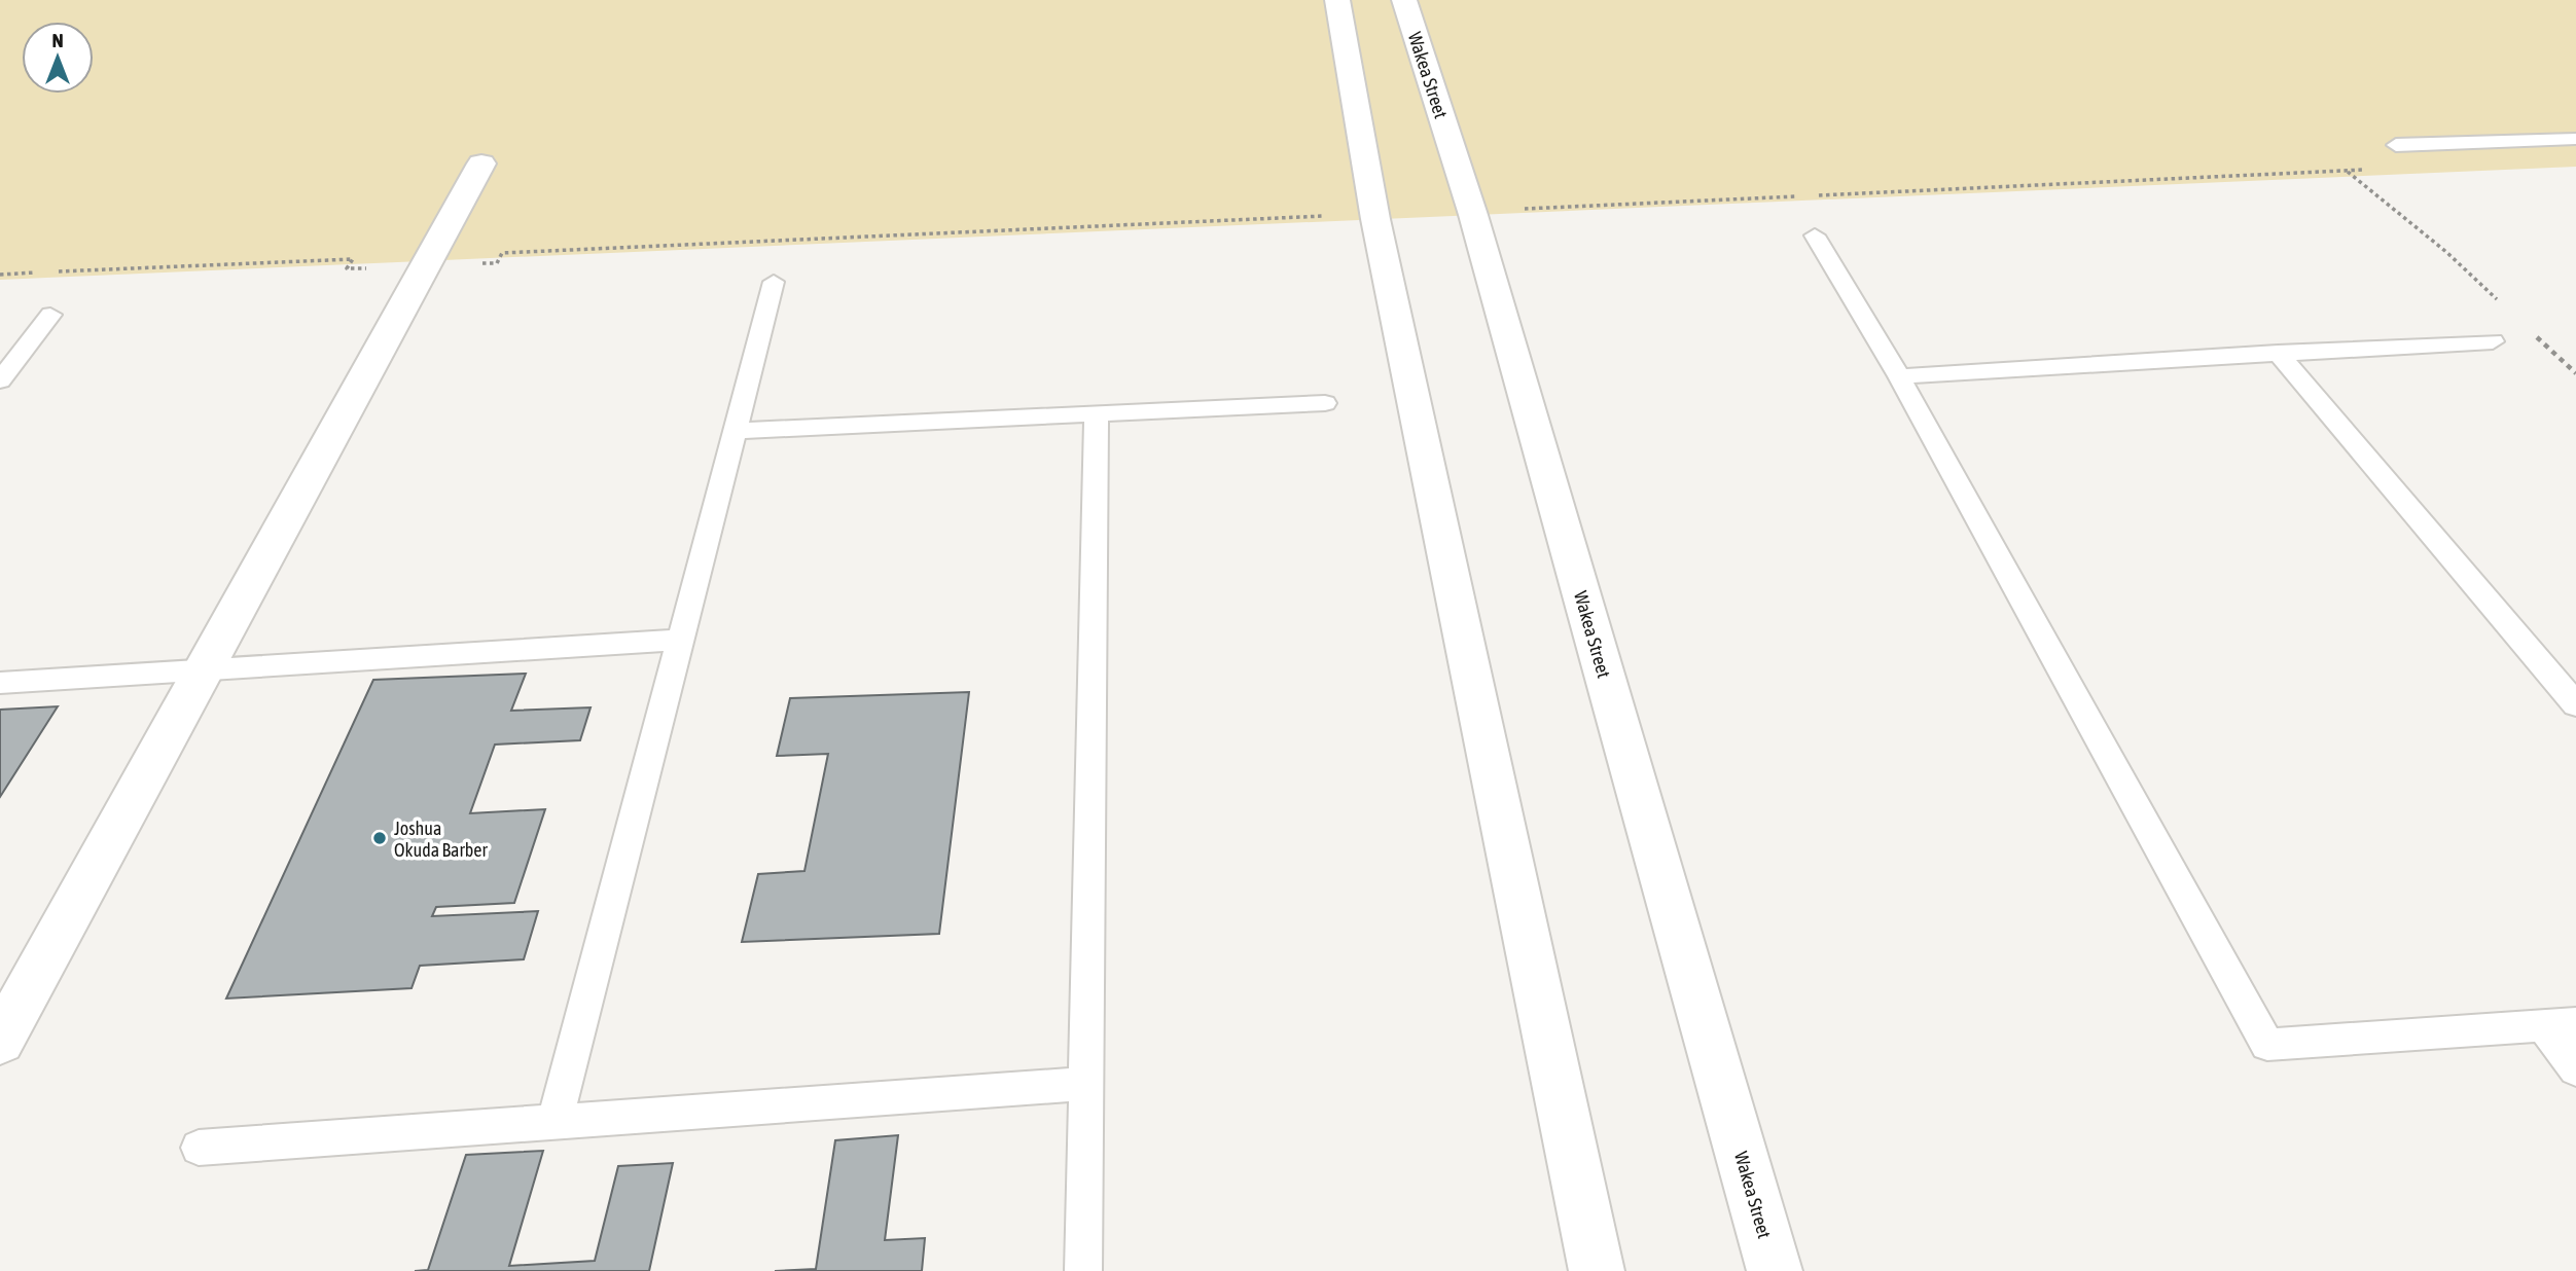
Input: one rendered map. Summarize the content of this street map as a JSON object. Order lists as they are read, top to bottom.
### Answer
{
  "streets": {
    "street": ["Wakea Street"]
  },
  "places": ["Joshua Okuda Barber"],
  "north": "top"
}
